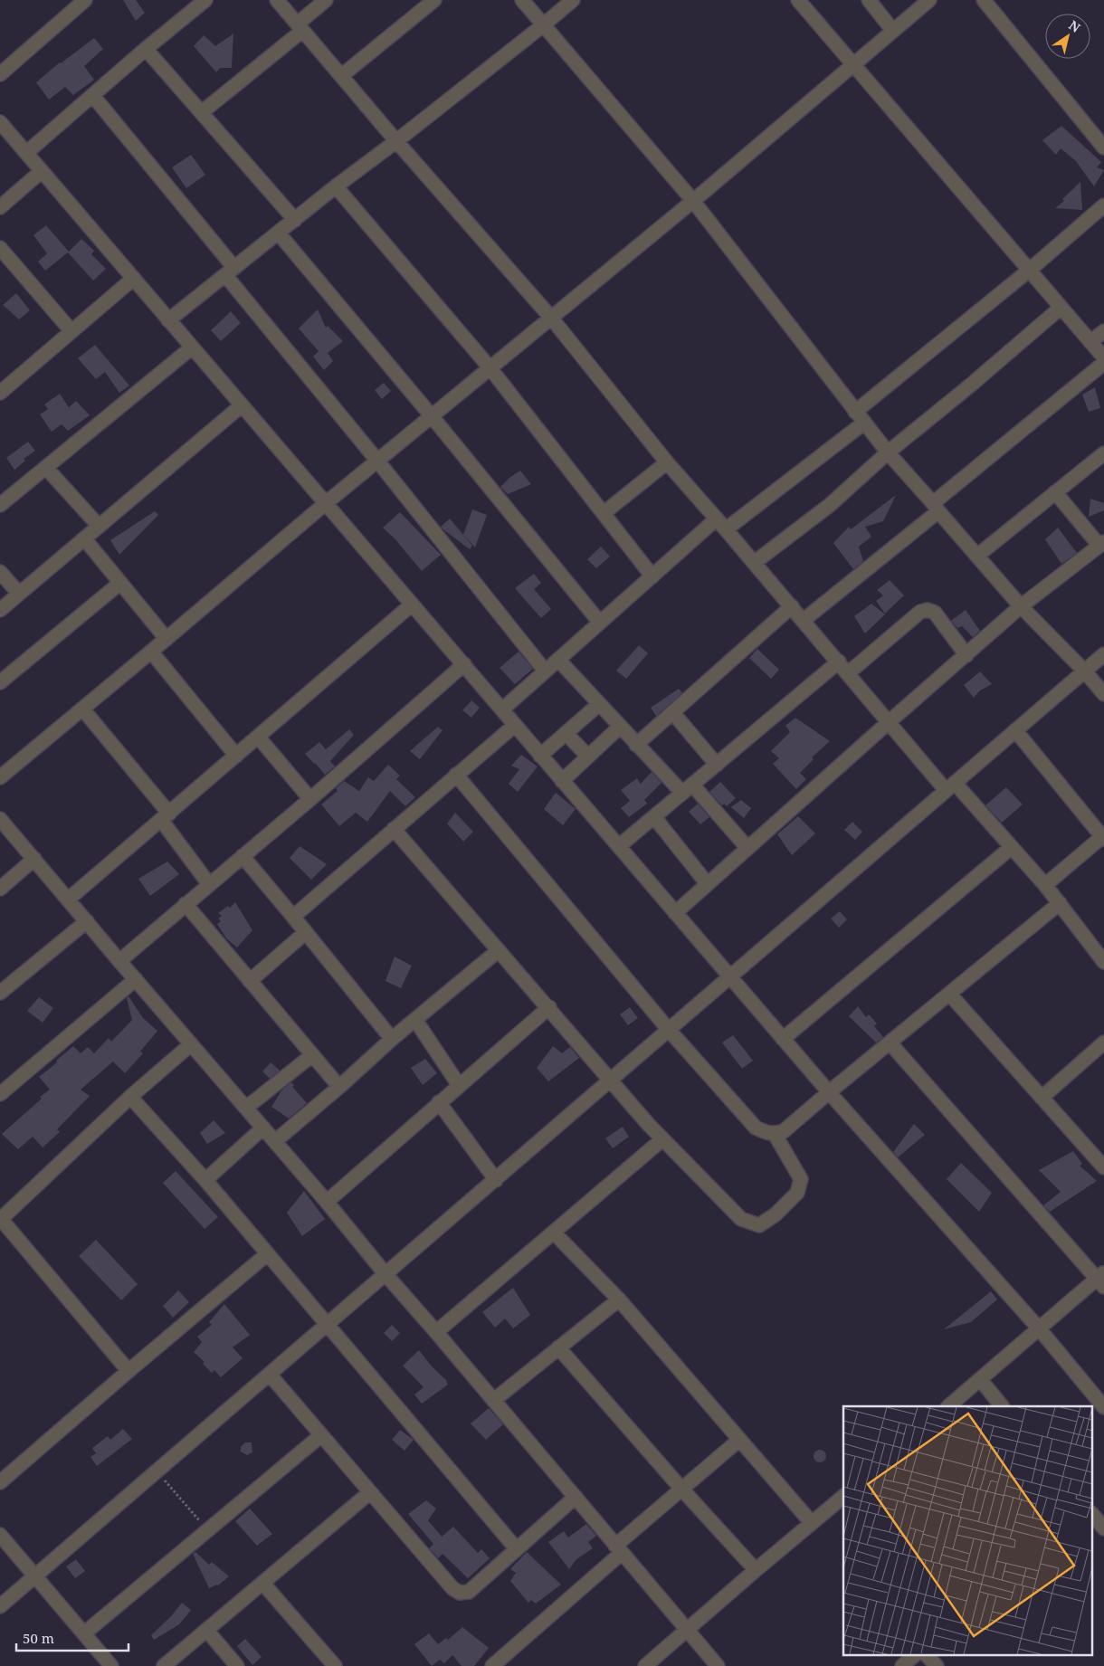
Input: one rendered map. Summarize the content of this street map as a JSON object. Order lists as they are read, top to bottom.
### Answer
{
  "scale_bar": "50 m",
  "north": "top right"
}
